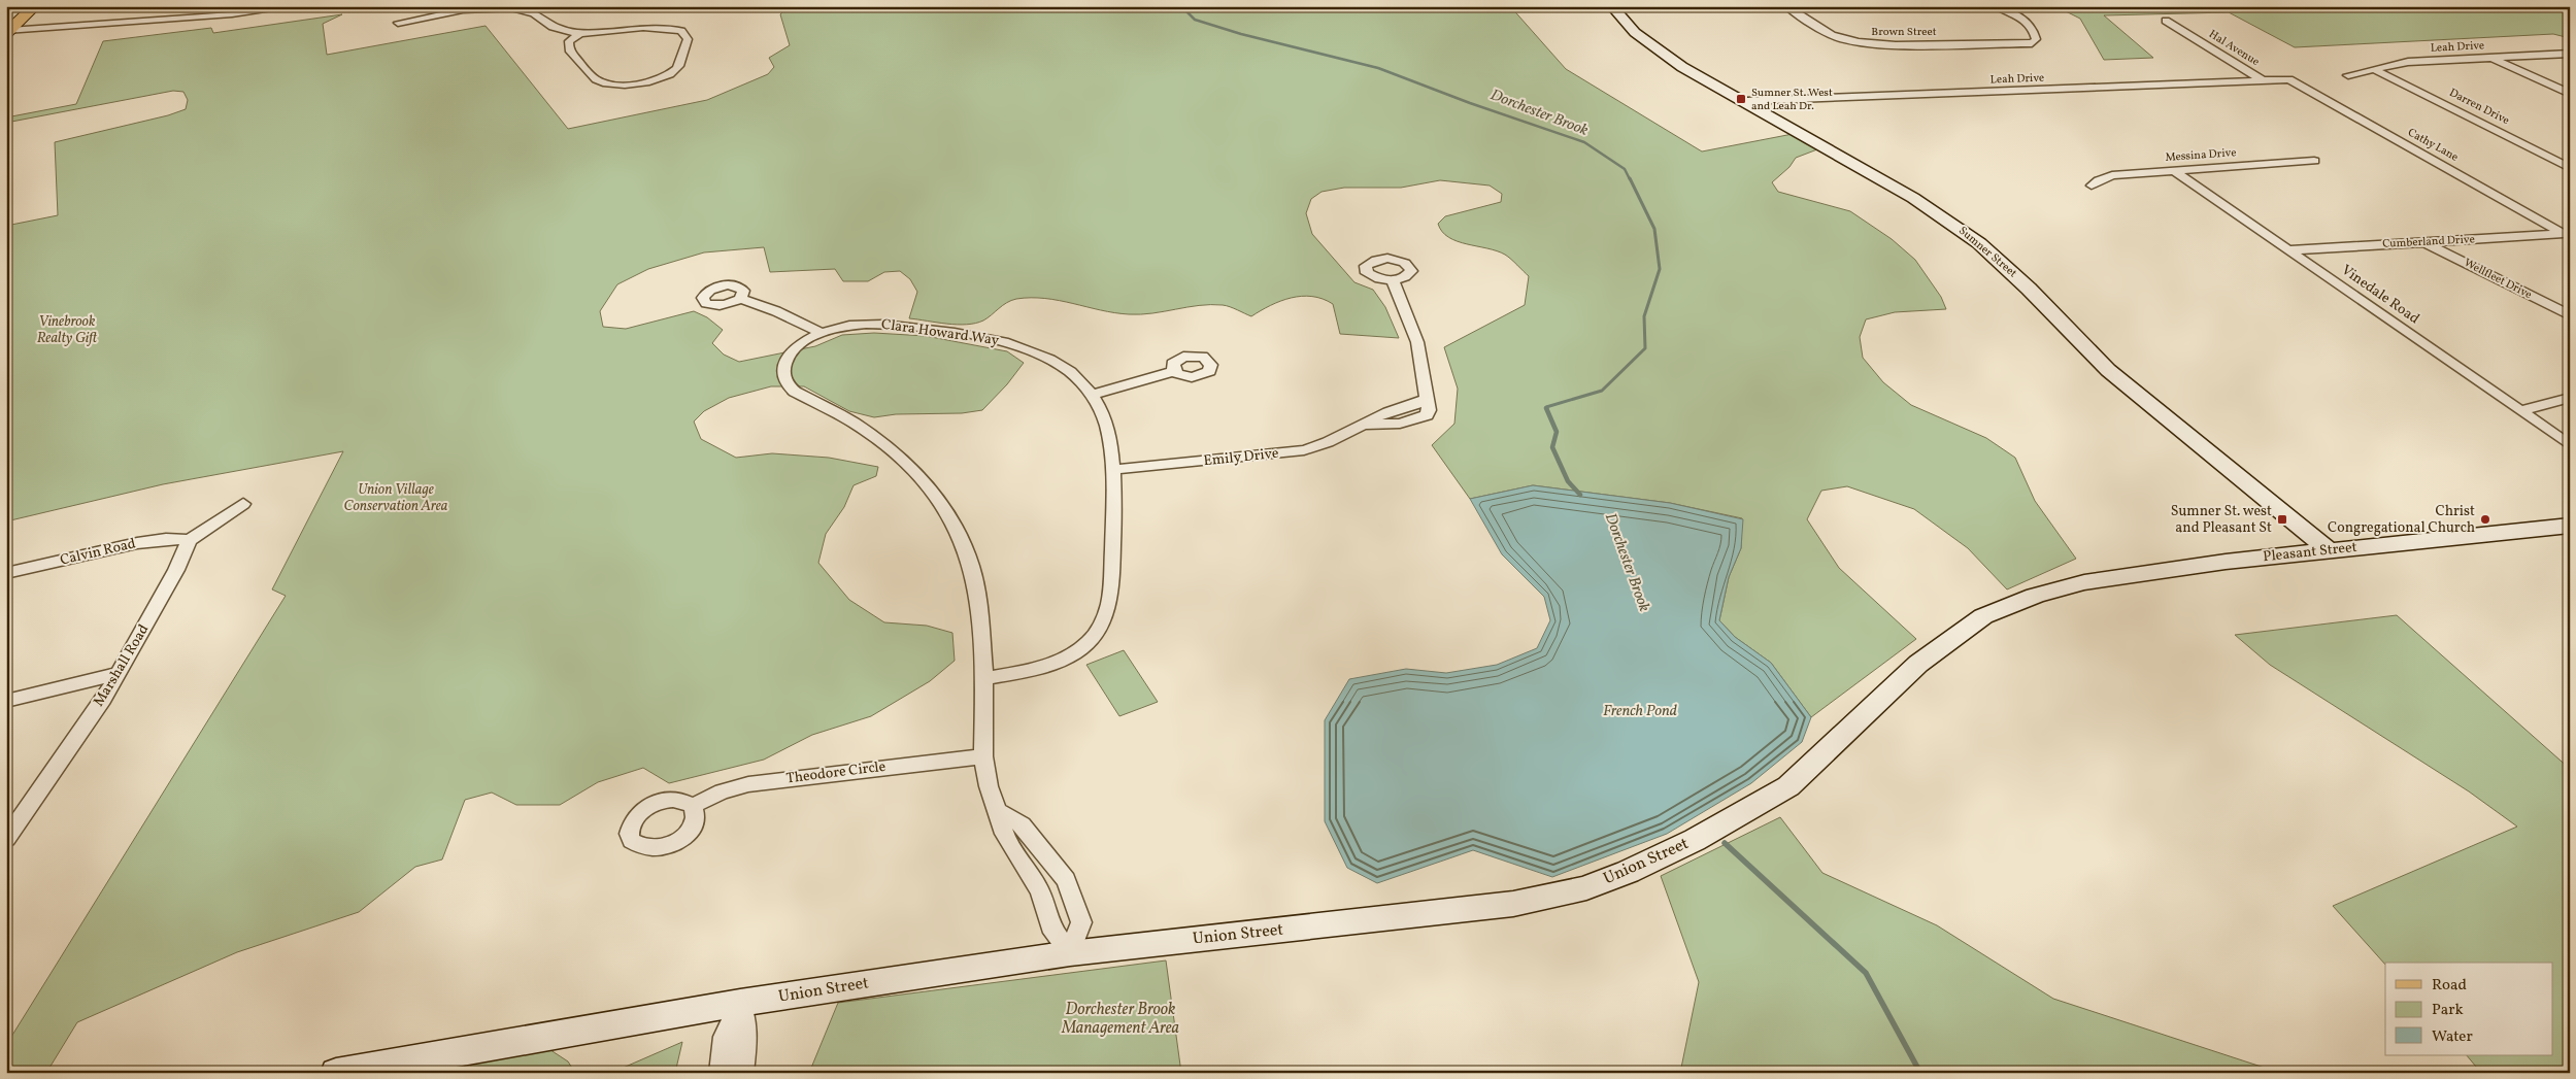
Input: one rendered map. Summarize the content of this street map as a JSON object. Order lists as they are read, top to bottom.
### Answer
{
  "streets": {
    "main road": ["Sumner Street", "Pleasant Street", "Union Street"],
    "street": [
      "Brown Street",
      "Leah Drive",
      "Hal Avenue",
      "Darren Drive",
      "Cathy Lane",
      "Messina Drive",
      "Cumberland Drive",
      "Wellfleet Drive",
      "Vinedale Road",
      "Clara Howard Way",
      "Emily Drive",
      "Calvin Road",
      "Marshall Road",
      "Theodore Circle"
    ]
  },
  "crossings": [
    ["Leah Drive", "Hal Avenue"],
    ["Leah Drive", "Darren Drive"],
    ["Leah Drive", "Cathy Lane"],
    ["Leah Drive", "Sumner Street"],
    ["Cathy Lane", "Cumberland Drive"],
    ["Messina Drive", "Vinedale Road"],
    ["Cumberland Drive", "Wellfleet Drive"],
    ["Cumberland Drive", "Vinedale Road"],
    ["Sumner Street", "Pleasant Street"],
    ["Clara Howard Way", "Emily Drive"],
    ["Clara Howard Way", "Theodore Circle"],
    ["Clara Howard Way", "Union Street"],
    ["Calvin Road", "Marshall Road"],
    ["Pleasant Street", "Union Street"]
  ],
  "water": ["Dorchester Brook", "French Pond"],
  "parks": ["Vinebrook Realty Gift", "Union Village Conservation Area", "Dorchester Brook Management Area"],
  "places": {
    "transit": ["Sumner St. West and Leah Dr.", "Sumner St. west and Pleasant St"],
    "other": ["Christ Congregational Church"]
  },
  "legend": ["Road", "Park", "Water"]
}
